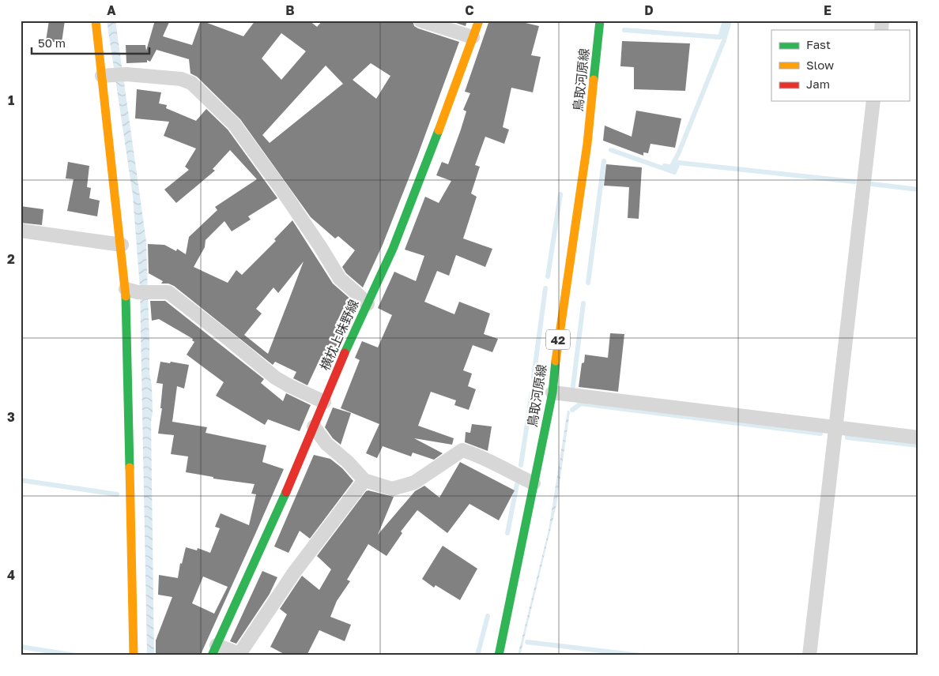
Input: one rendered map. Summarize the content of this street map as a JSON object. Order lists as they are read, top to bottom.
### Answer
{
  "streets": {
    "street": ["鳥取河原線", "横枕上味野線", "42"]
  },
  "legend": ["Fast", "Slow", "Jam"],
  "scale_bar": "50 m",
  "grid": {
    "columns": [
      "A",
      "B",
      "C",
      "D",
      "E"
    ],
    "rows": [
      "1",
      "2",
      "3",
      "4"
    ]
  }
}
